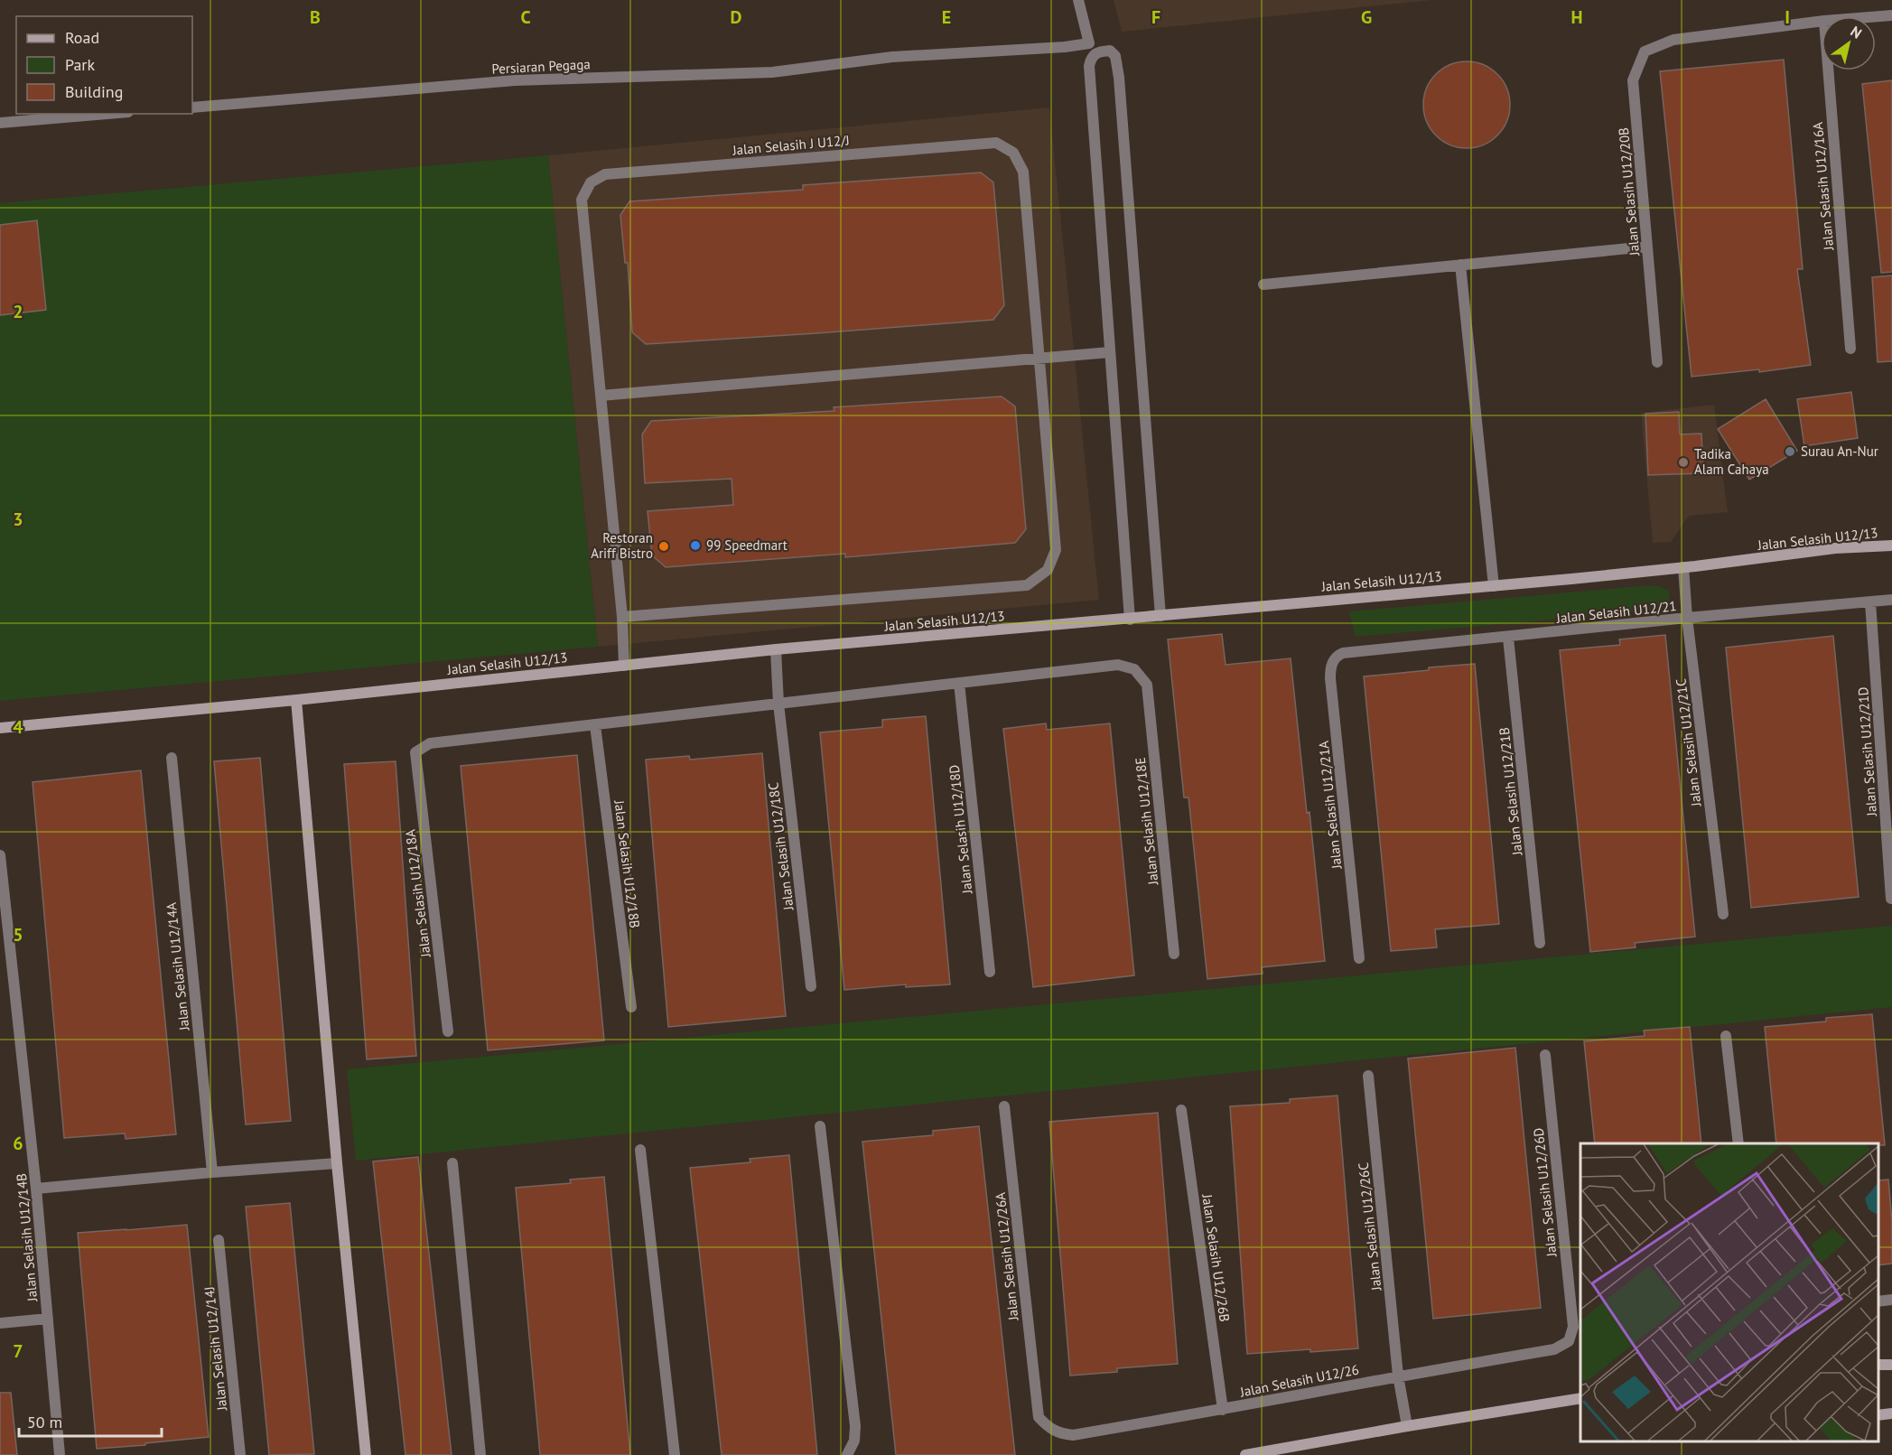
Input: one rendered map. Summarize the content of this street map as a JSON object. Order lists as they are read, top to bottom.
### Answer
{
  "streets": {
    "street": [
      "Persiaran Pegaga",
      "Jalan Selasih J U12/J",
      "Jalan Selasih U12/16A",
      "Jalan Selasih U12/20B",
      "Jalan Selasih U12/13",
      "Jalan Selasih U12/21",
      "Jalan Selasih U12/21C",
      "Jalan Selasih U12/21D",
      "Jalan Selasih U12/21B",
      "Jalan Selasih U12/21A",
      "Jalan Selasih U12/18E",
      "Jalan Selasih U12/18D",
      "Jalan Selasih U12/18C",
      "Jalan Selasih U12/18B",
      "Jalan Selasih U12/18A",
      "Jalan Selasih U12/14A",
      "Jalan Selasih U12/26D",
      "Jalan Selasih U12/26C",
      "Jalan Selasih U12/14B",
      "Jalan Selasih U12/26A",
      "Jalan Selasih U12/26B",
      "Jalan Selasih U12/14J",
      "Jalan Selasih U12/26"
    ]
  },
  "crossings": [
    ["Jalan Selasih U12/13", "Jalan Selasih U12/21C"],
    ["Jalan Selasih U12/13", "Jalan Selasih U12/18C"],
    ["Jalan Selasih U12/21", "Jalan Selasih U12/21C"],
    ["Jalan Selasih U12/21", "Jalan Selasih U12/21D"],
    ["Jalan Selasih U12/21", "Jalan Selasih U12/21B"],
    ["Jalan Selasih U12/21", "Jalan Selasih U12/21A"],
    ["Jalan Selasih U12/18E", "Jalan Selasih U12/18D"],
    ["Jalan Selasih U12/18B", "Jalan Selasih U12/18A"],
    ["Jalan Selasih U12/26D", "Jalan Selasih U12/26"],
    ["Jalan Selasih U12/26C", "Jalan Selasih U12/26"],
    ["Jalan Selasih U12/26A", "Jalan Selasih U12/26"],
    ["Jalan Selasih U12/26B", "Jalan Selasih U12/26"]
  ],
  "places": [
    "Surau An-Nur",
    "Tadika Alam Cahaya",
    "99 Speedmart",
    "Restoran Ariff Bistro"
  ],
  "legend": ["Road", "Park", "Building"],
  "scale_bar": "50 m",
  "north": "top right",
  "grid": {
    "columns": [
      "B",
      "C",
      "D",
      "E",
      "F",
      "G",
      "H",
      "I"
    ],
    "rows": [
      "2",
      "3",
      "4",
      "5",
      "6",
      "7"
    ]
  }
}
